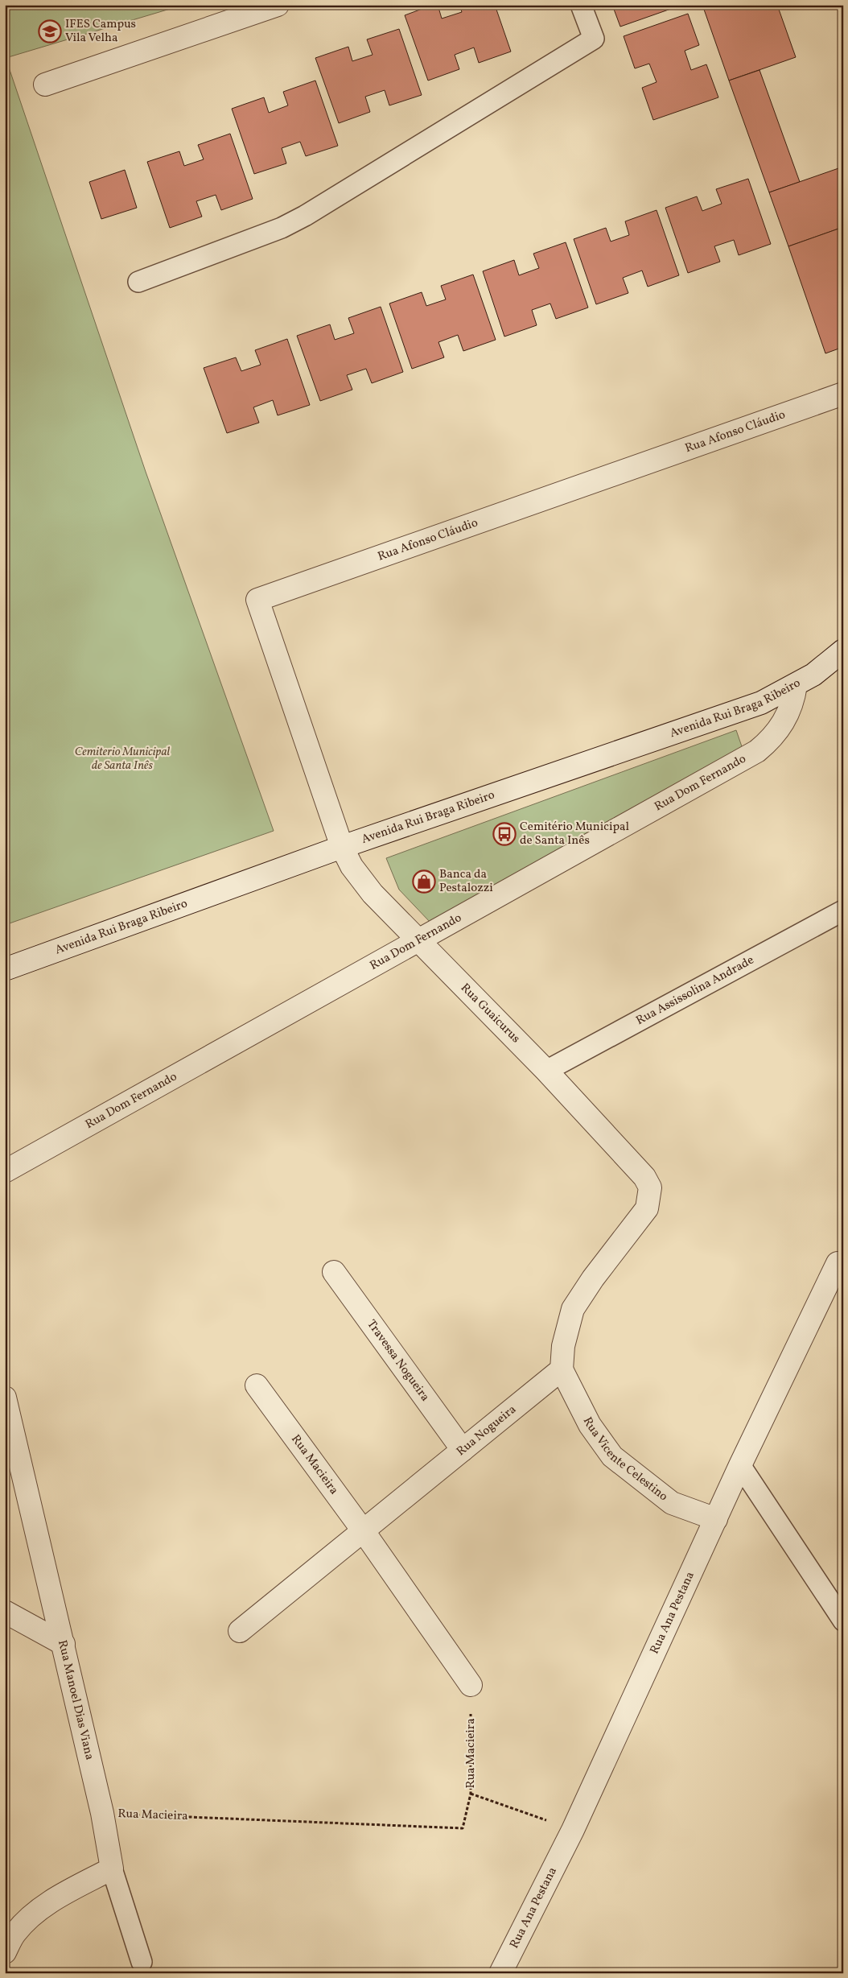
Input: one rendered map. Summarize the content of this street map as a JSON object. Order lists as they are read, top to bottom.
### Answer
{
  "streets": {
    "street": [
      "Rua Afonso Cláudio",
      "Avenida Rui Braga Ribeiro",
      "Rua Dom Fernando",
      "Rua Guaicurus",
      "Travessa Nogueira",
      "Rua Nogueira",
      "Rua Vicente Celestino",
      "Rua Macieira",
      "Rua Ana Pestana",
      "Rua Manoel Dias Viana"
    ],
    "lane": ["Rua Assissolina Andrade"]
  },
  "crossings": [
    ["Rua Afonso Cláudio", "Avenida Rui Braga Ribeiro"],
    ["Rua Afonso Cláudio", "Rua Guaicurus"],
    ["Avenida Rui Braga Ribeiro", "Rua Dom Fernando"],
    ["Avenida Rui Braga Ribeiro", "Rua Guaicurus"],
    ["Rua Dom Fernando", "Rua Guaicurus"],
    ["Rua Assissolina Andrade", "Rua Guaicurus"],
    ["Rua Guaicurus", "Rua Nogueira"],
    ["Rua Guaicurus", "Rua Vicente Celestino"],
    ["Travessa Nogueira", "Rua Nogueira"],
    ["Rua Nogueira", "Rua Vicente Celestino"],
    ["Rua Nogueira", "Rua Macieira"],
    ["Rua Vicente Celestino", "Rua Ana Pestana"],
    ["Rua Macieira", "Rua Manoel Dias Viana"]
  ],
  "parks": ["Cemiterio Municipal de Santa Inês"],
  "places": {
    "school or university": ["IFES Campus Vila Velha"],
    "bus stop": ["Cemitério Municipal de Santa Inês"],
    "shop": ["Banca da Pestalozzi"]
  }
}
